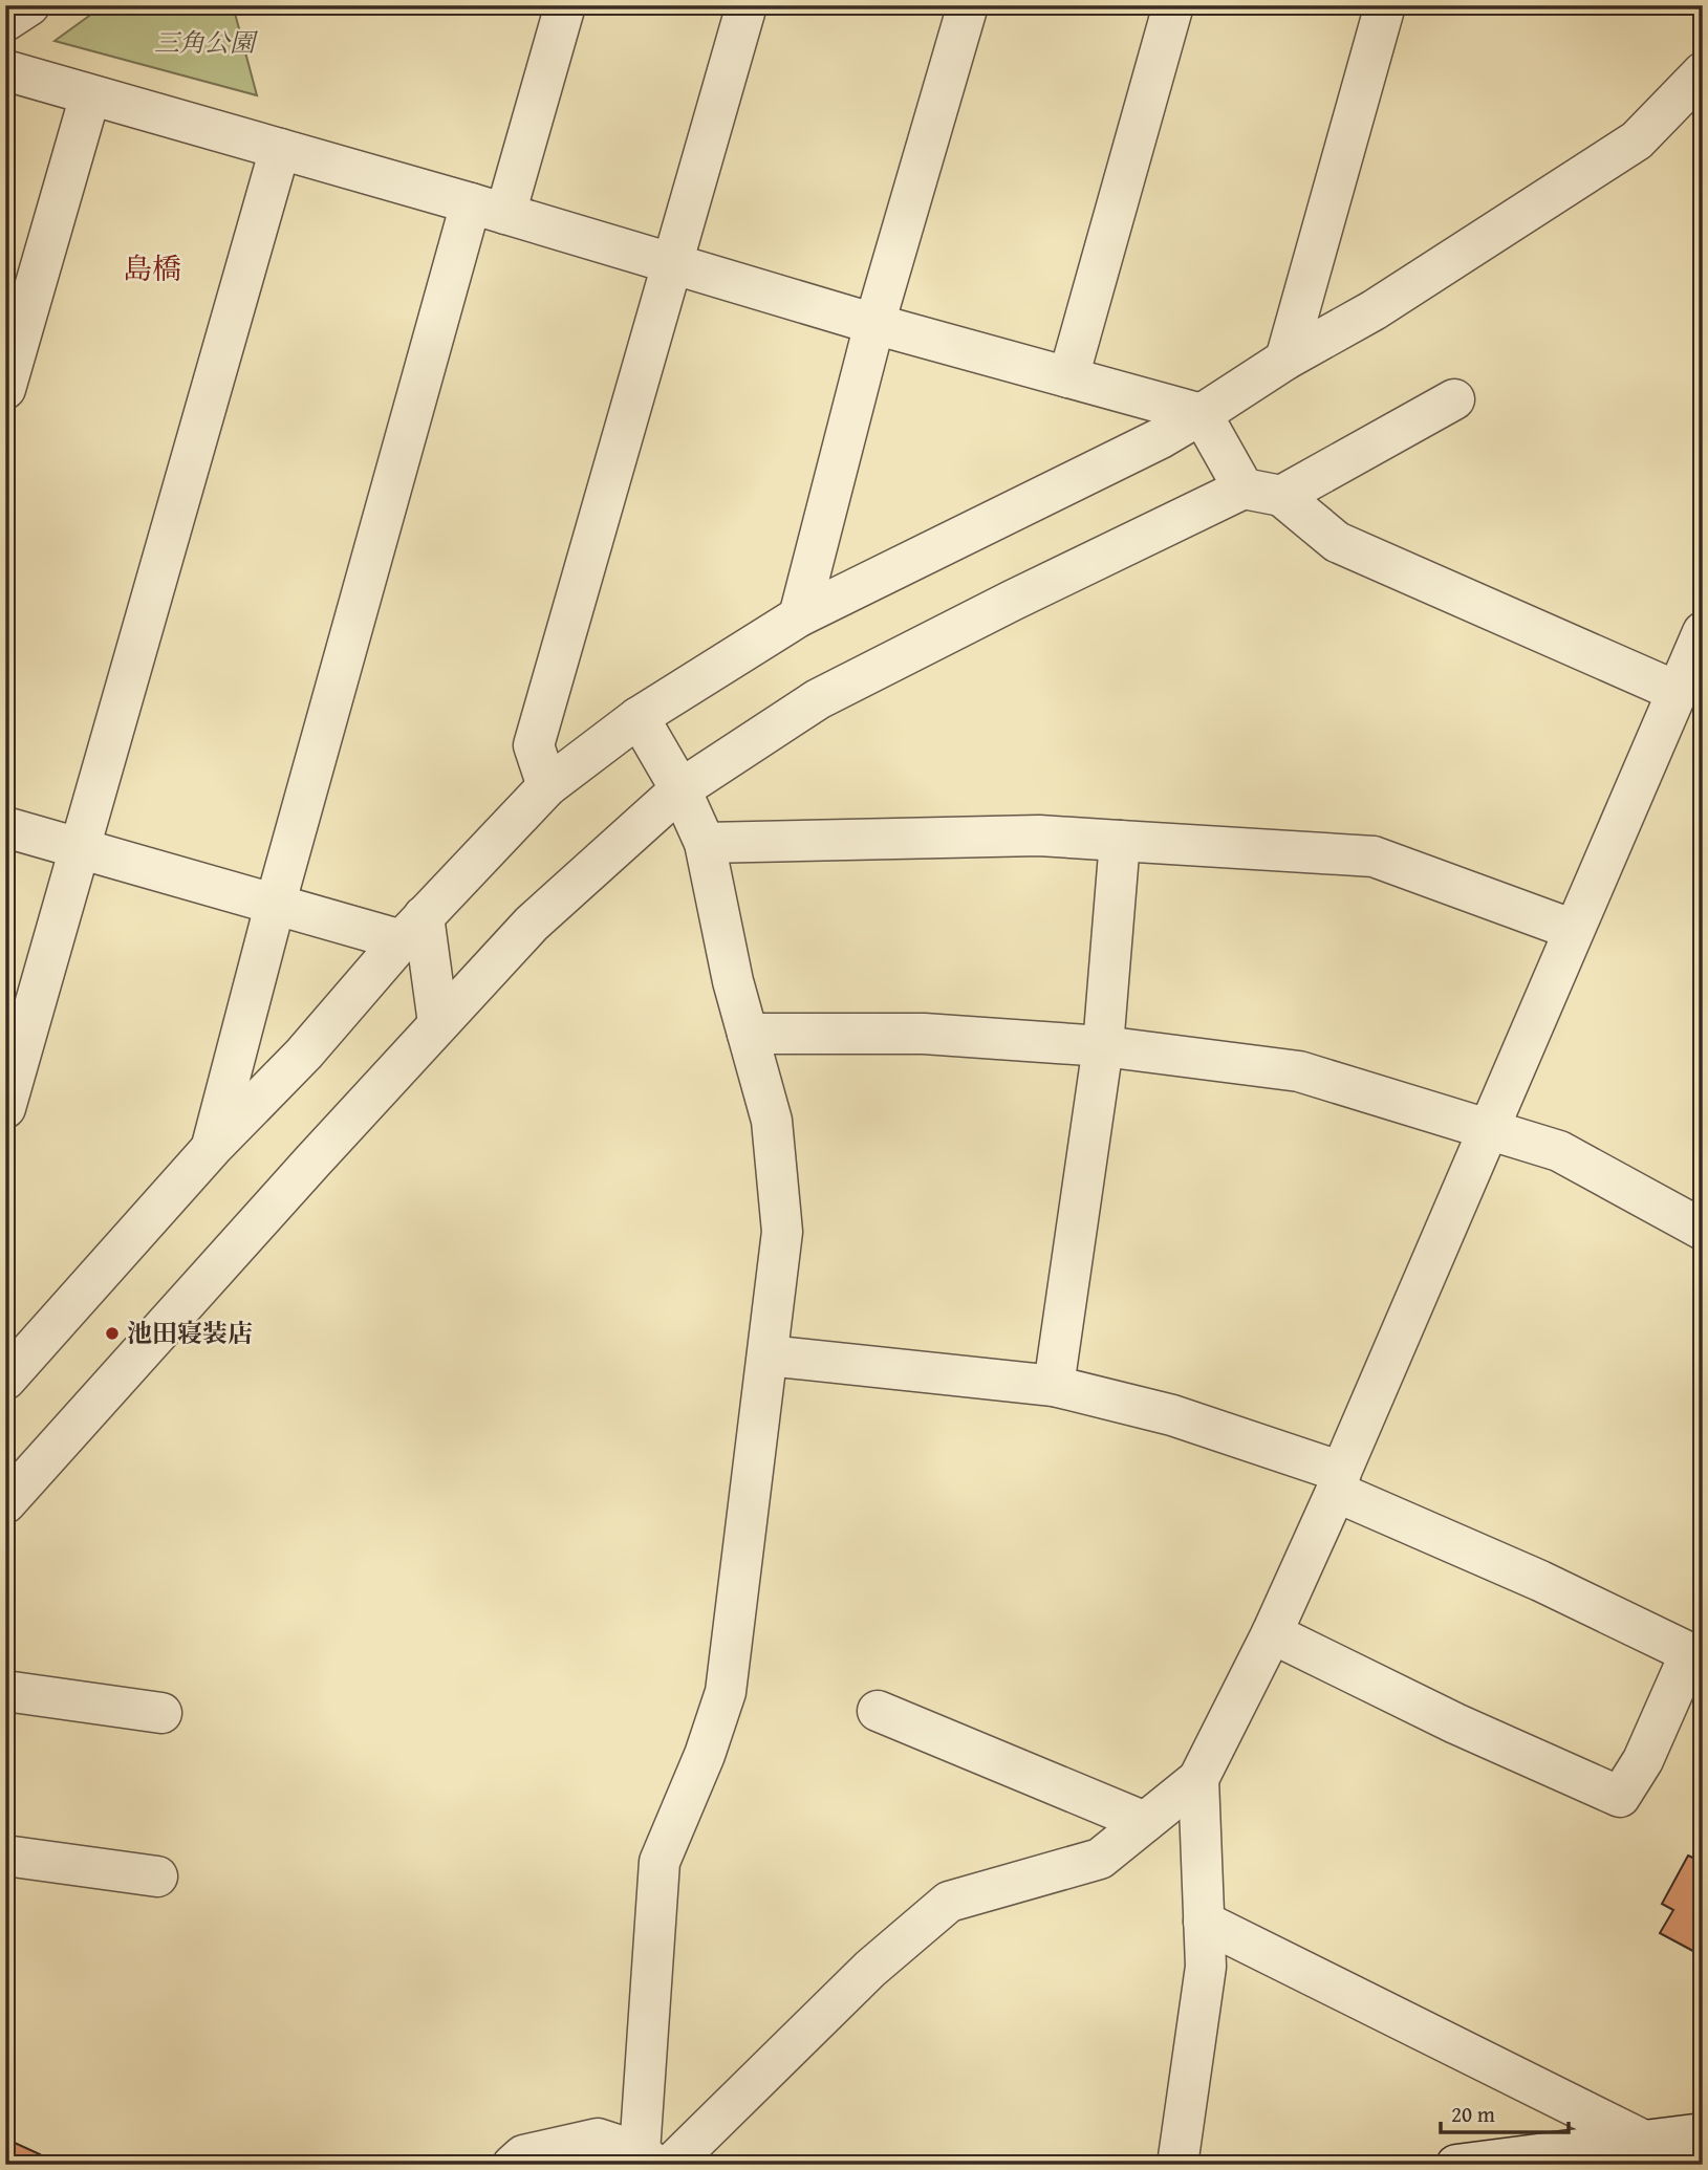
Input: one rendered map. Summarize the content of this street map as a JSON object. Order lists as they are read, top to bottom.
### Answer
{
  "districts": ["島橋"],
  "parks": ["三角公園"],
  "places": ["池田寝装店"],
  "scale_bar": "20 m"
}
